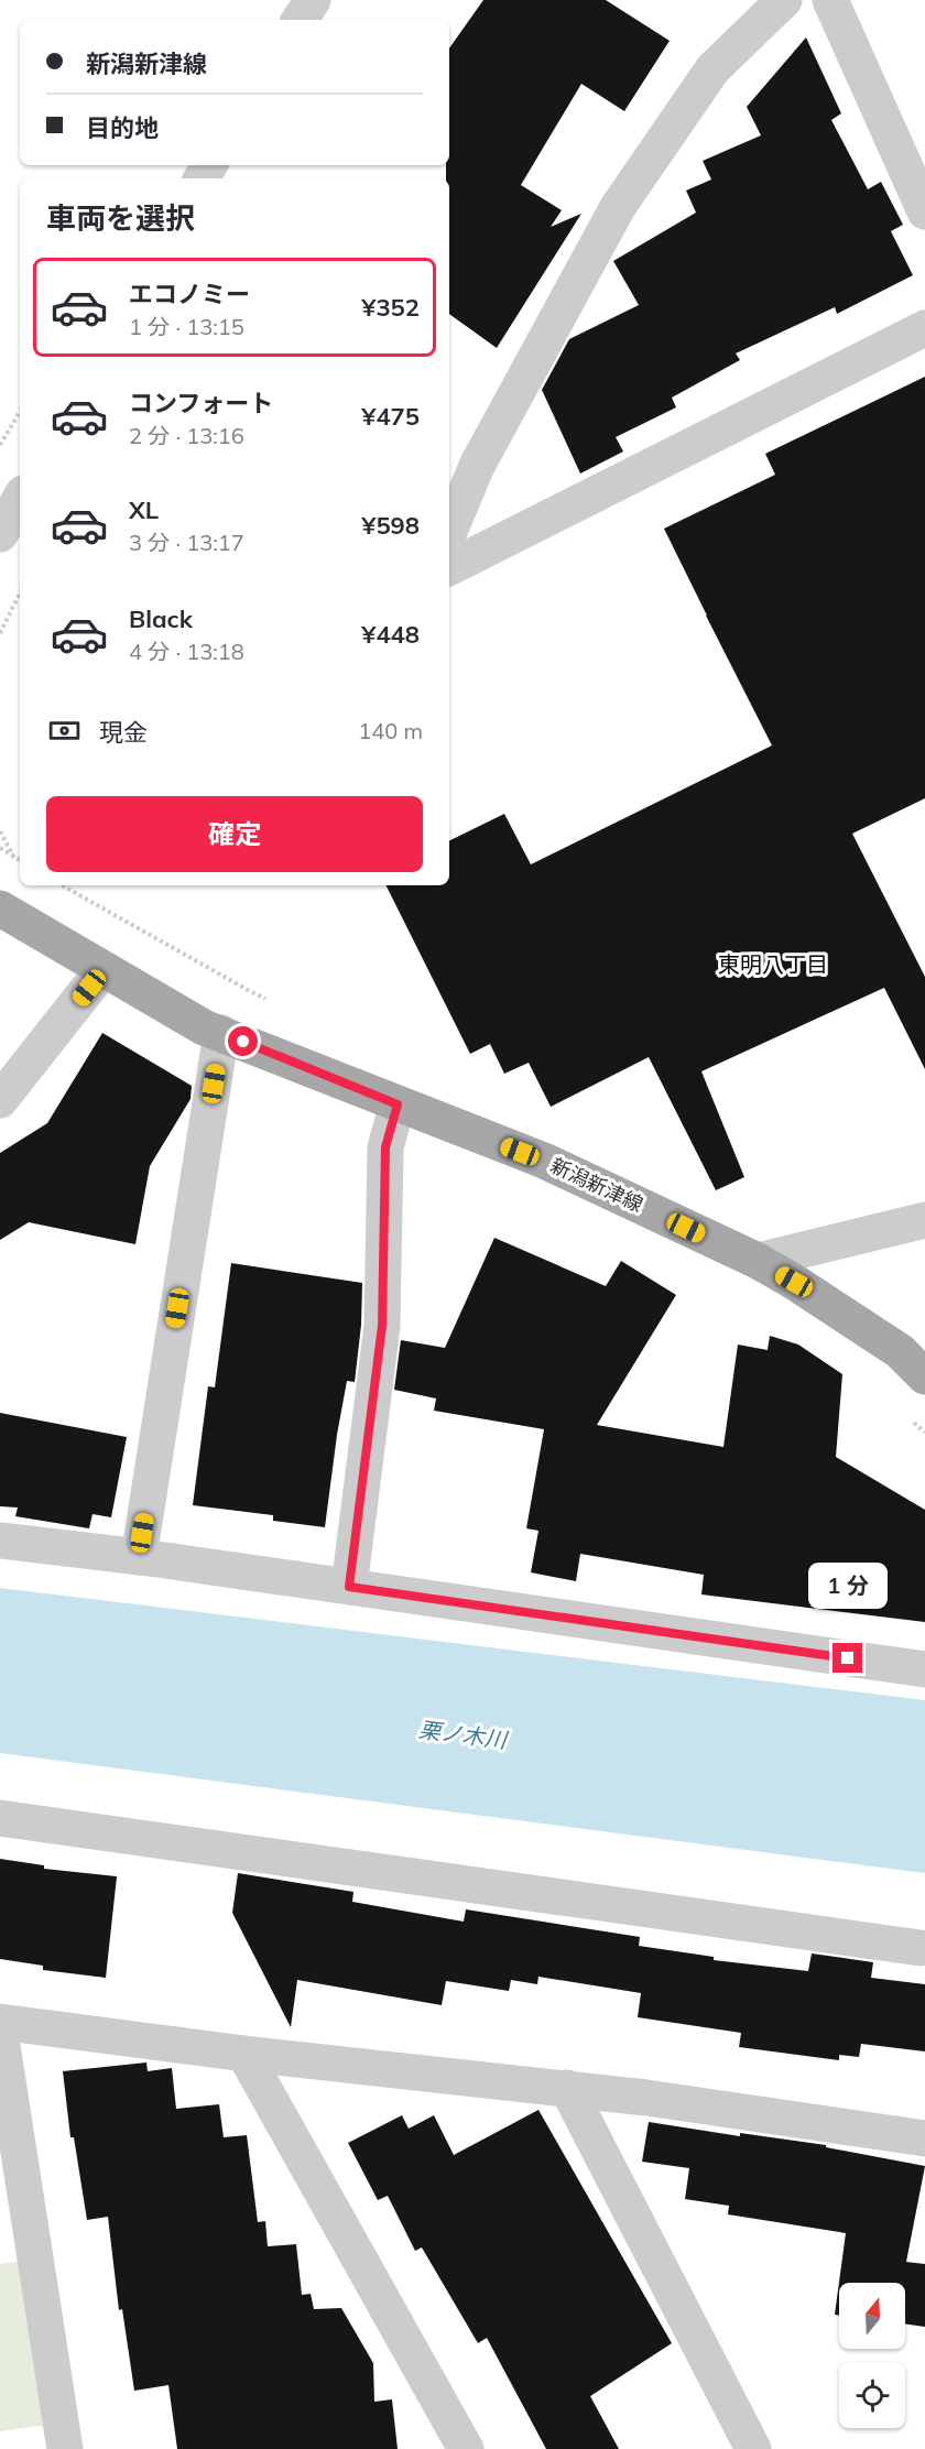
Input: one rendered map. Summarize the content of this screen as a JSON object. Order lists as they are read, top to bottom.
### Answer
{
  "streets": {
    "main road": ["新潟新津線"]
  },
  "districts": ["東明八丁目"],
  "water": ["栗ノ木川"],
  "north": "top",
  "page": {
    "banner": ["新潟新津線", "目的地"],
    "heading": "車両を選択",
    "list": [
      {
        "name": "エコノミー",
        "note": "1 分 · 13:15",
        "value": "¥352"
      },
      {
        "name": "コンフォート",
        "note": "2 分 · 13:16",
        "value": "¥475"
      },
      {
        "name": "XL",
        "note": "3 分 · 13:17",
        "value": "¥598"
      },
      {
        "name": "Black",
        "note": "4 分 · 13:18",
        "value": "¥448"
      }
    ],
    "pay": ["現金", "140 m"],
    "buttons": "確定",
    "bubble": "1 分"
  }
}
